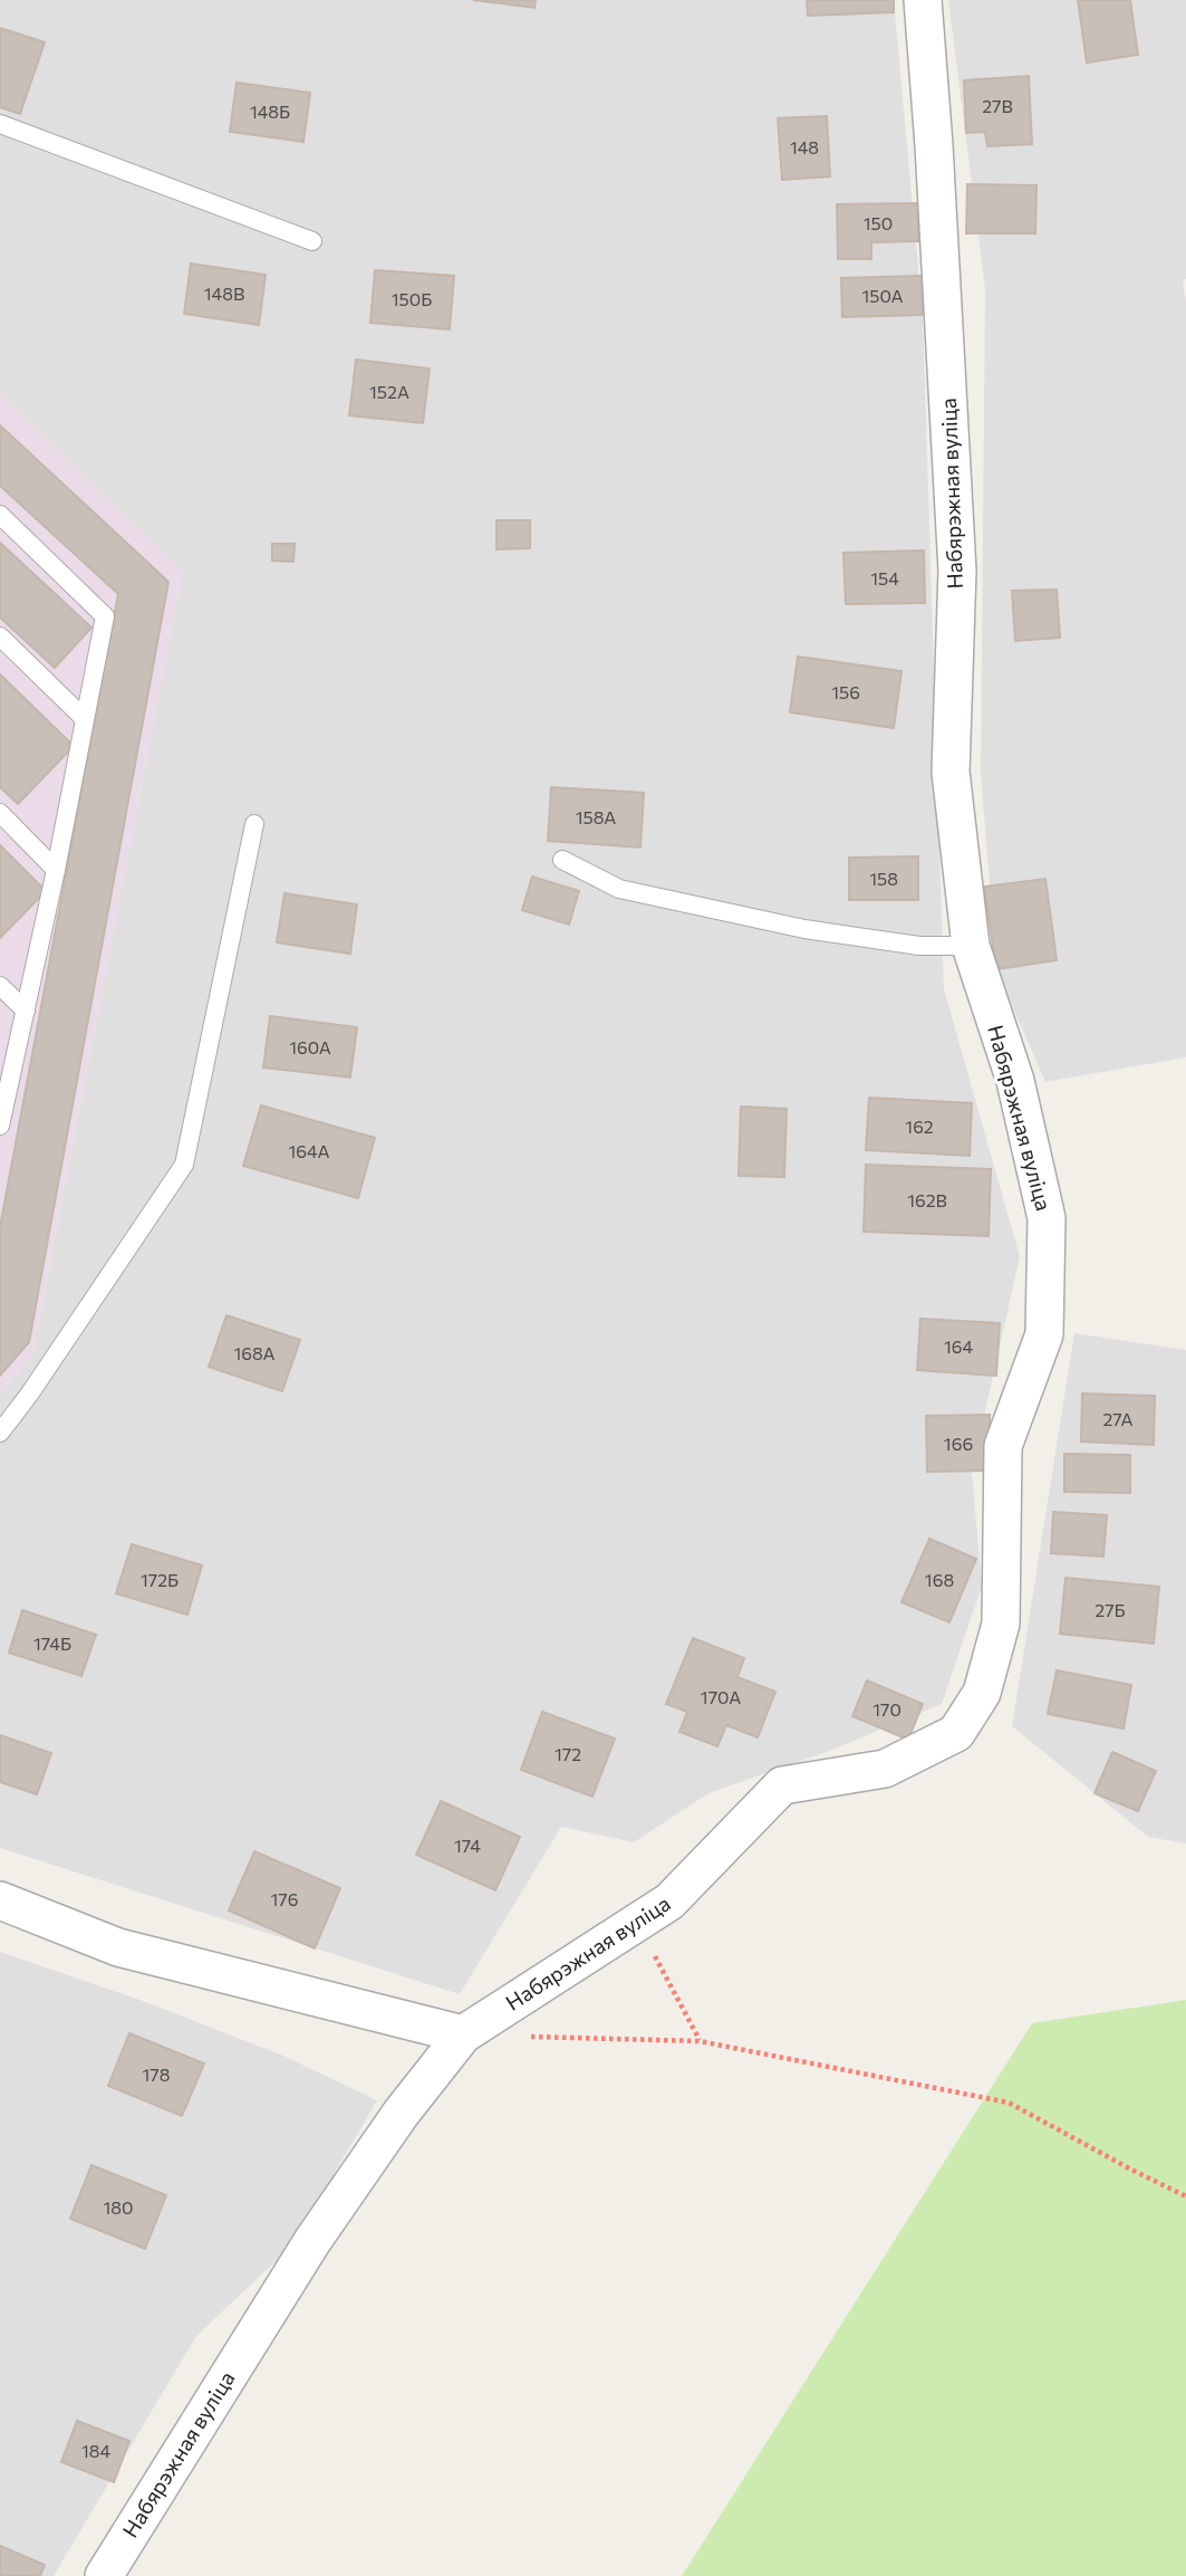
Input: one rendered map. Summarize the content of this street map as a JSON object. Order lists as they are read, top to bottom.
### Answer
{
  "streets": {
    "street": ["Набярэжная вуліца"]
  },
  "house_numbers": [
    "27В",
    "148Б",
    "148",
    "150",
    "148В",
    "150А",
    "150Б",
    "152А",
    "154",
    "156",
    "158А",
    "158",
    "160А",
    "162",
    "164А",
    "162В",
    "164",
    "168А",
    "27А",
    "166",
    "172Б",
    "168",
    "27Б",
    "174Б",
    "170А",
    "170",
    "172",
    "174",
    "176",
    "178",
    "180",
    "184"
  ]
}
